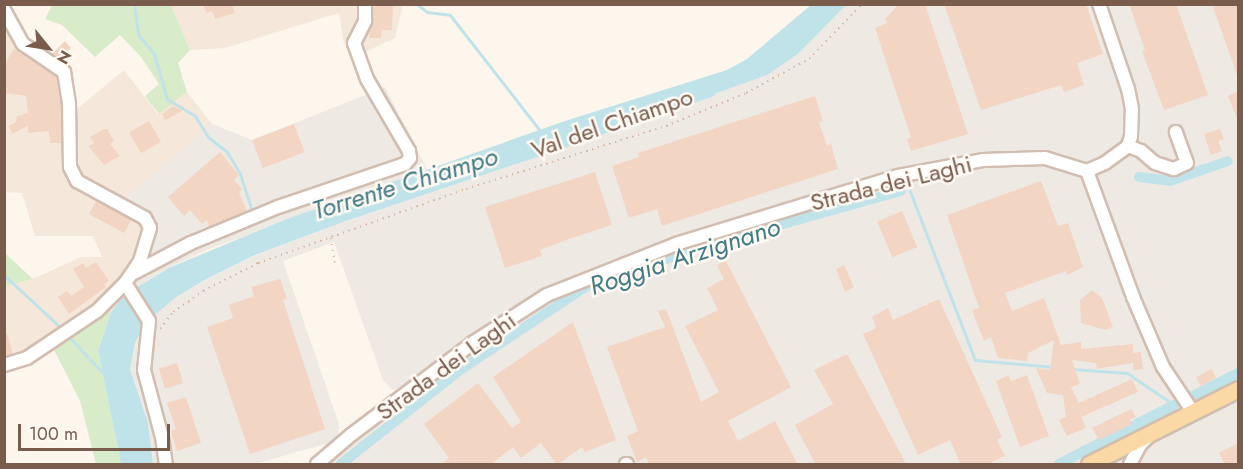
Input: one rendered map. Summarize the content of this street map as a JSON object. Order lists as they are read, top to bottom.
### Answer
{
  "streets": {
    "street": ["Strada dei Laghi"],
    "path": ["Val del Chiampo"]
  },
  "water": ["Torrente Chiampo", "Roggia Arzignano"],
  "scale_bar": "100 m",
  "north": "bottom right"
}
